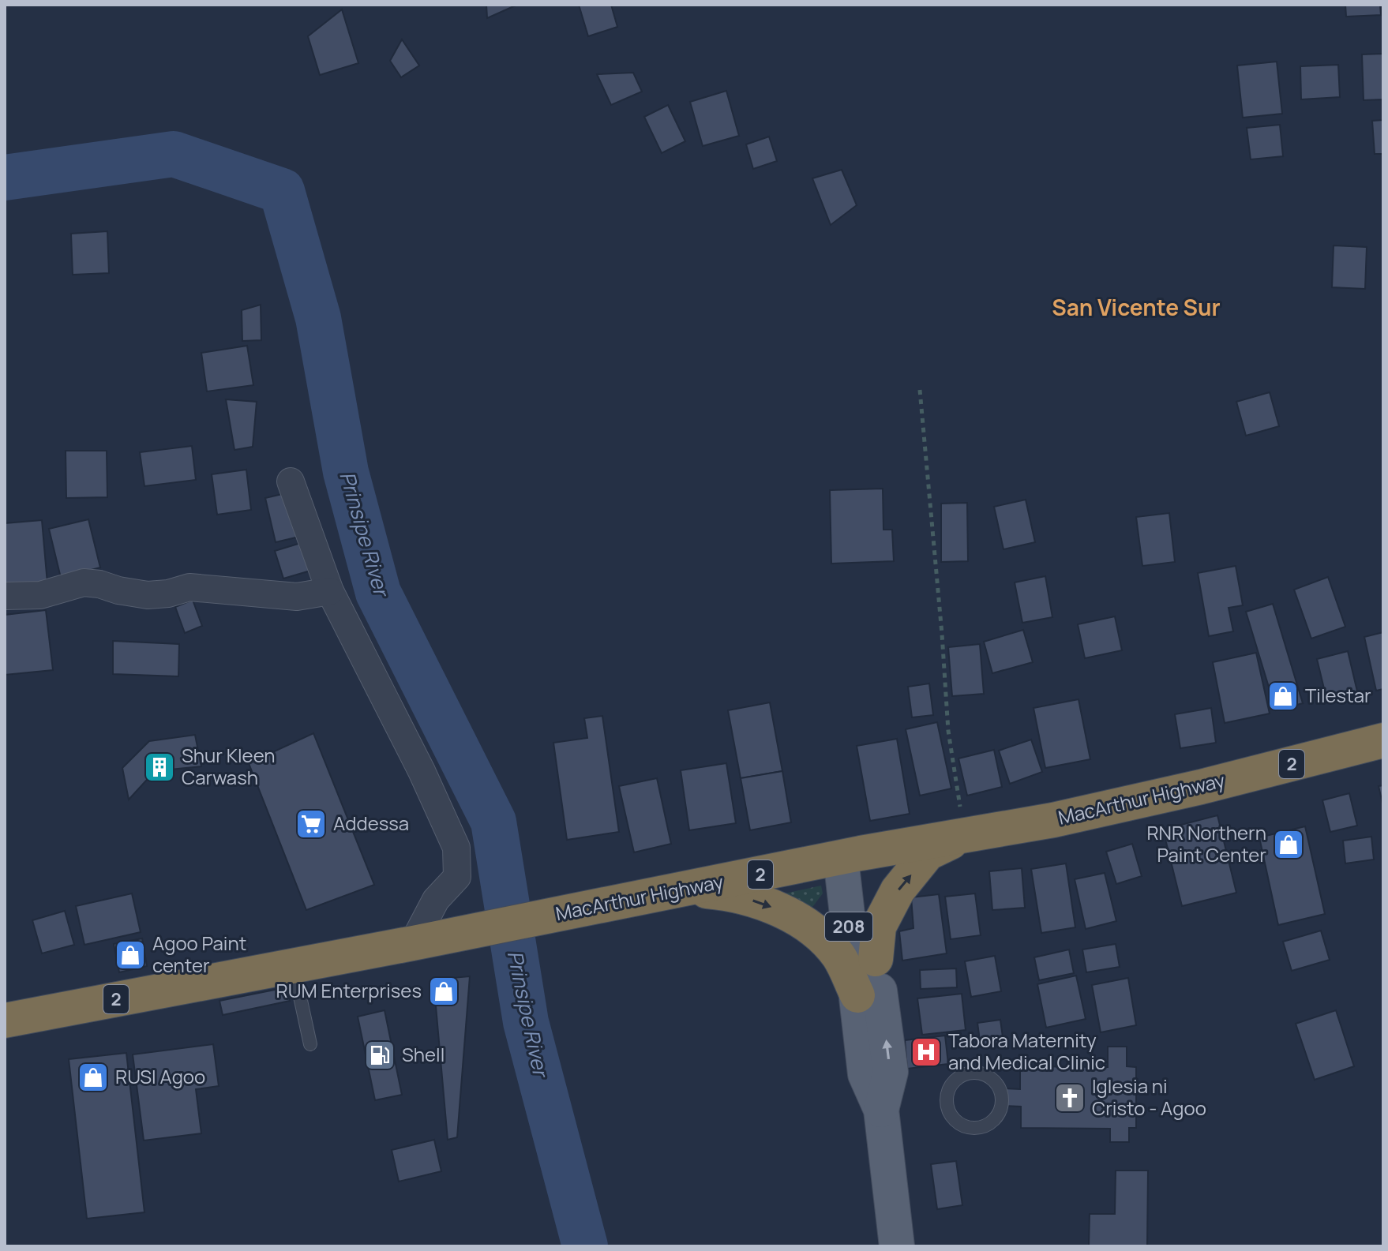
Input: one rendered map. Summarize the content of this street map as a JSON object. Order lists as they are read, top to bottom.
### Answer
{
  "streets": {
    "highway": ["2", "MacArthur Highway"],
    "main road": ["208"]
  },
  "crossings": [
    ["MacArthur Highway", "208"]
  ],
  "districts": ["San Vicente Sur"],
  "water": ["Prinsipe River"],
  "places": {
    "shop": [
      "Tilestar",
      "RNR Northern Paint Center",
      "Agoo Paint center",
      "RUM Enterprises",
      "RUSI Agoo"
    ],
    "building": ["Shur Kleen Carwash"],
    "supermarket": ["Addessa"],
    "hospital": ["Tabora Maternity and Medical Clinic"],
    "fuel station": ["Shell"],
    "church": ["Iglesia ni Cristo - Agoo"]
  }
}
